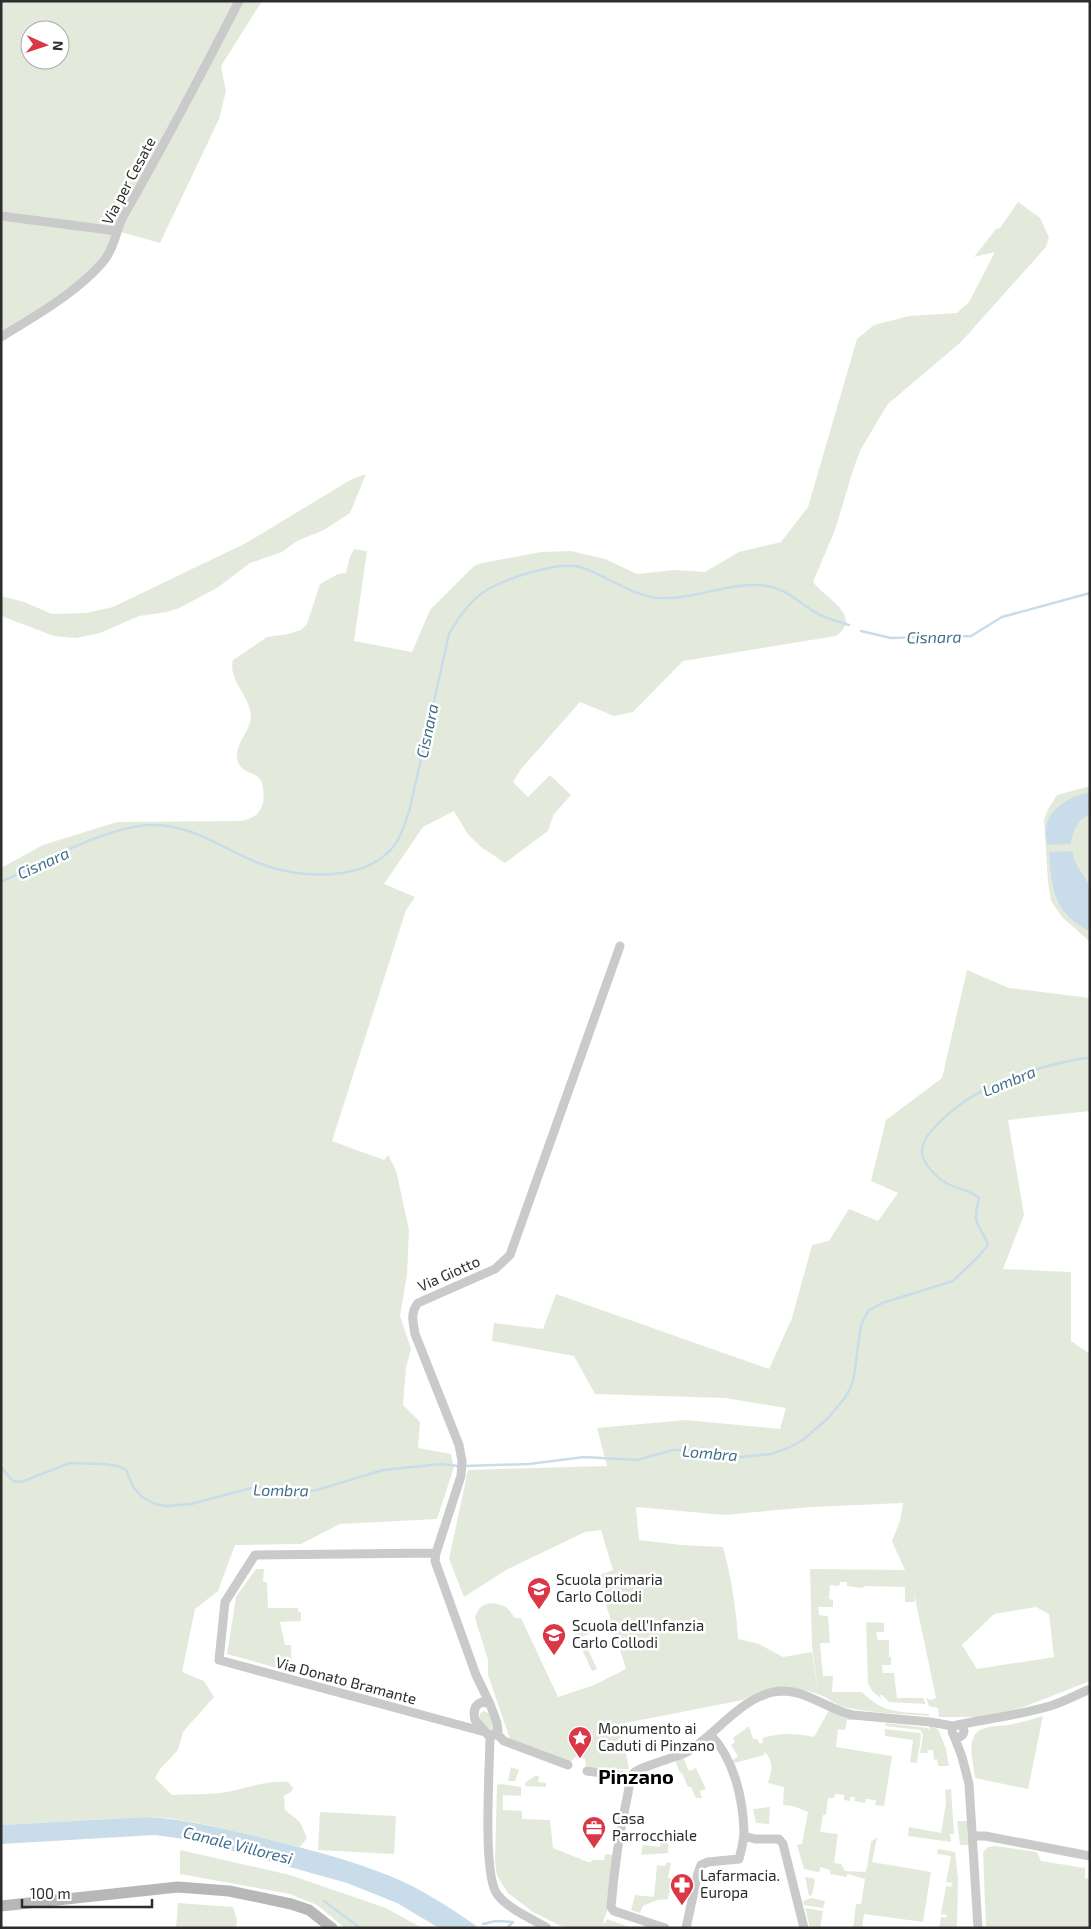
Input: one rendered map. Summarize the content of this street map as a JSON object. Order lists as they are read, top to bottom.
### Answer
{
  "streets": {
    "street": ["Via per Cesate", "Via Giotto", "Via Donato Bramante"]
  },
  "crossings": [
    ["Via Giotto", "Via Donato Bramante"]
  ],
  "districts": ["Pinzano"],
  "water": ["Cisnara", "Lombra", "Canale Villoresi"],
  "places": {
    "school or university": ["Scuola primaria Carlo Collodi", "Scuola dell'Infanzia Carlo Collodi"],
    "place": ["Monumento ai Caduti di Pinzano"],
    "office": ["Casa Parrocchiale"],
    "pharmacy": ["Lafarmacia. Europa"]
  },
  "scale_bar": "100 m",
  "north": "right"
}
